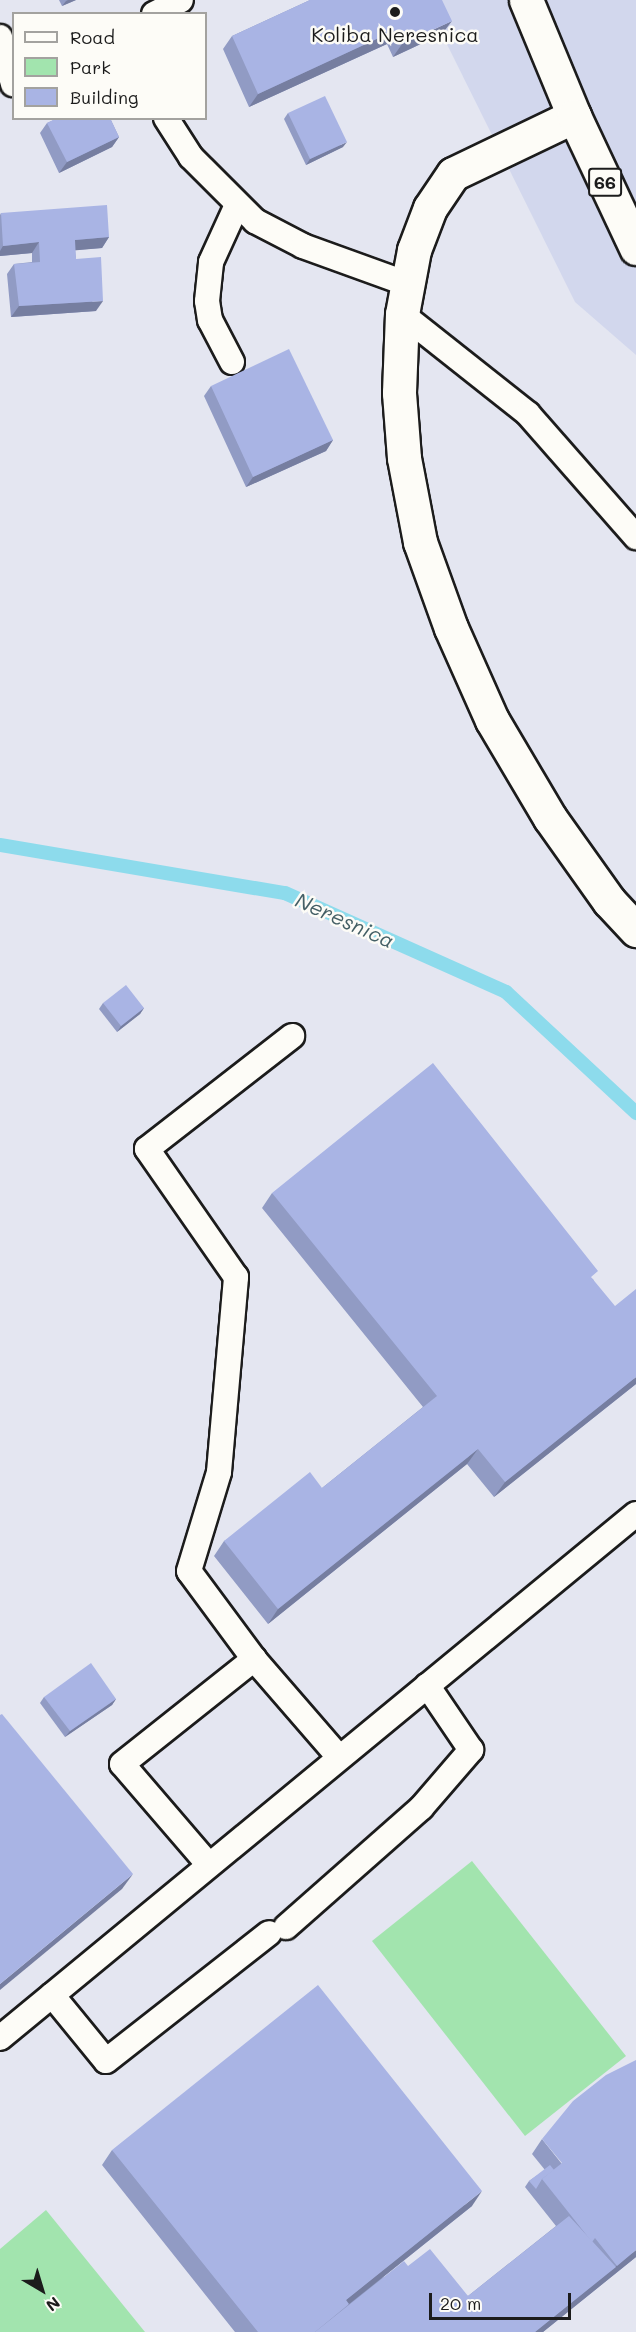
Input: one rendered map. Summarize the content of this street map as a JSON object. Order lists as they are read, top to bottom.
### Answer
{
  "streets": {
    "street": ["66"]
  },
  "water": ["Neresnica"],
  "places": ["Koliba Neresnica"],
  "legend": ["Road", "Park", "Building"],
  "scale_bar": "20 m",
  "north": "bottom right"
}
